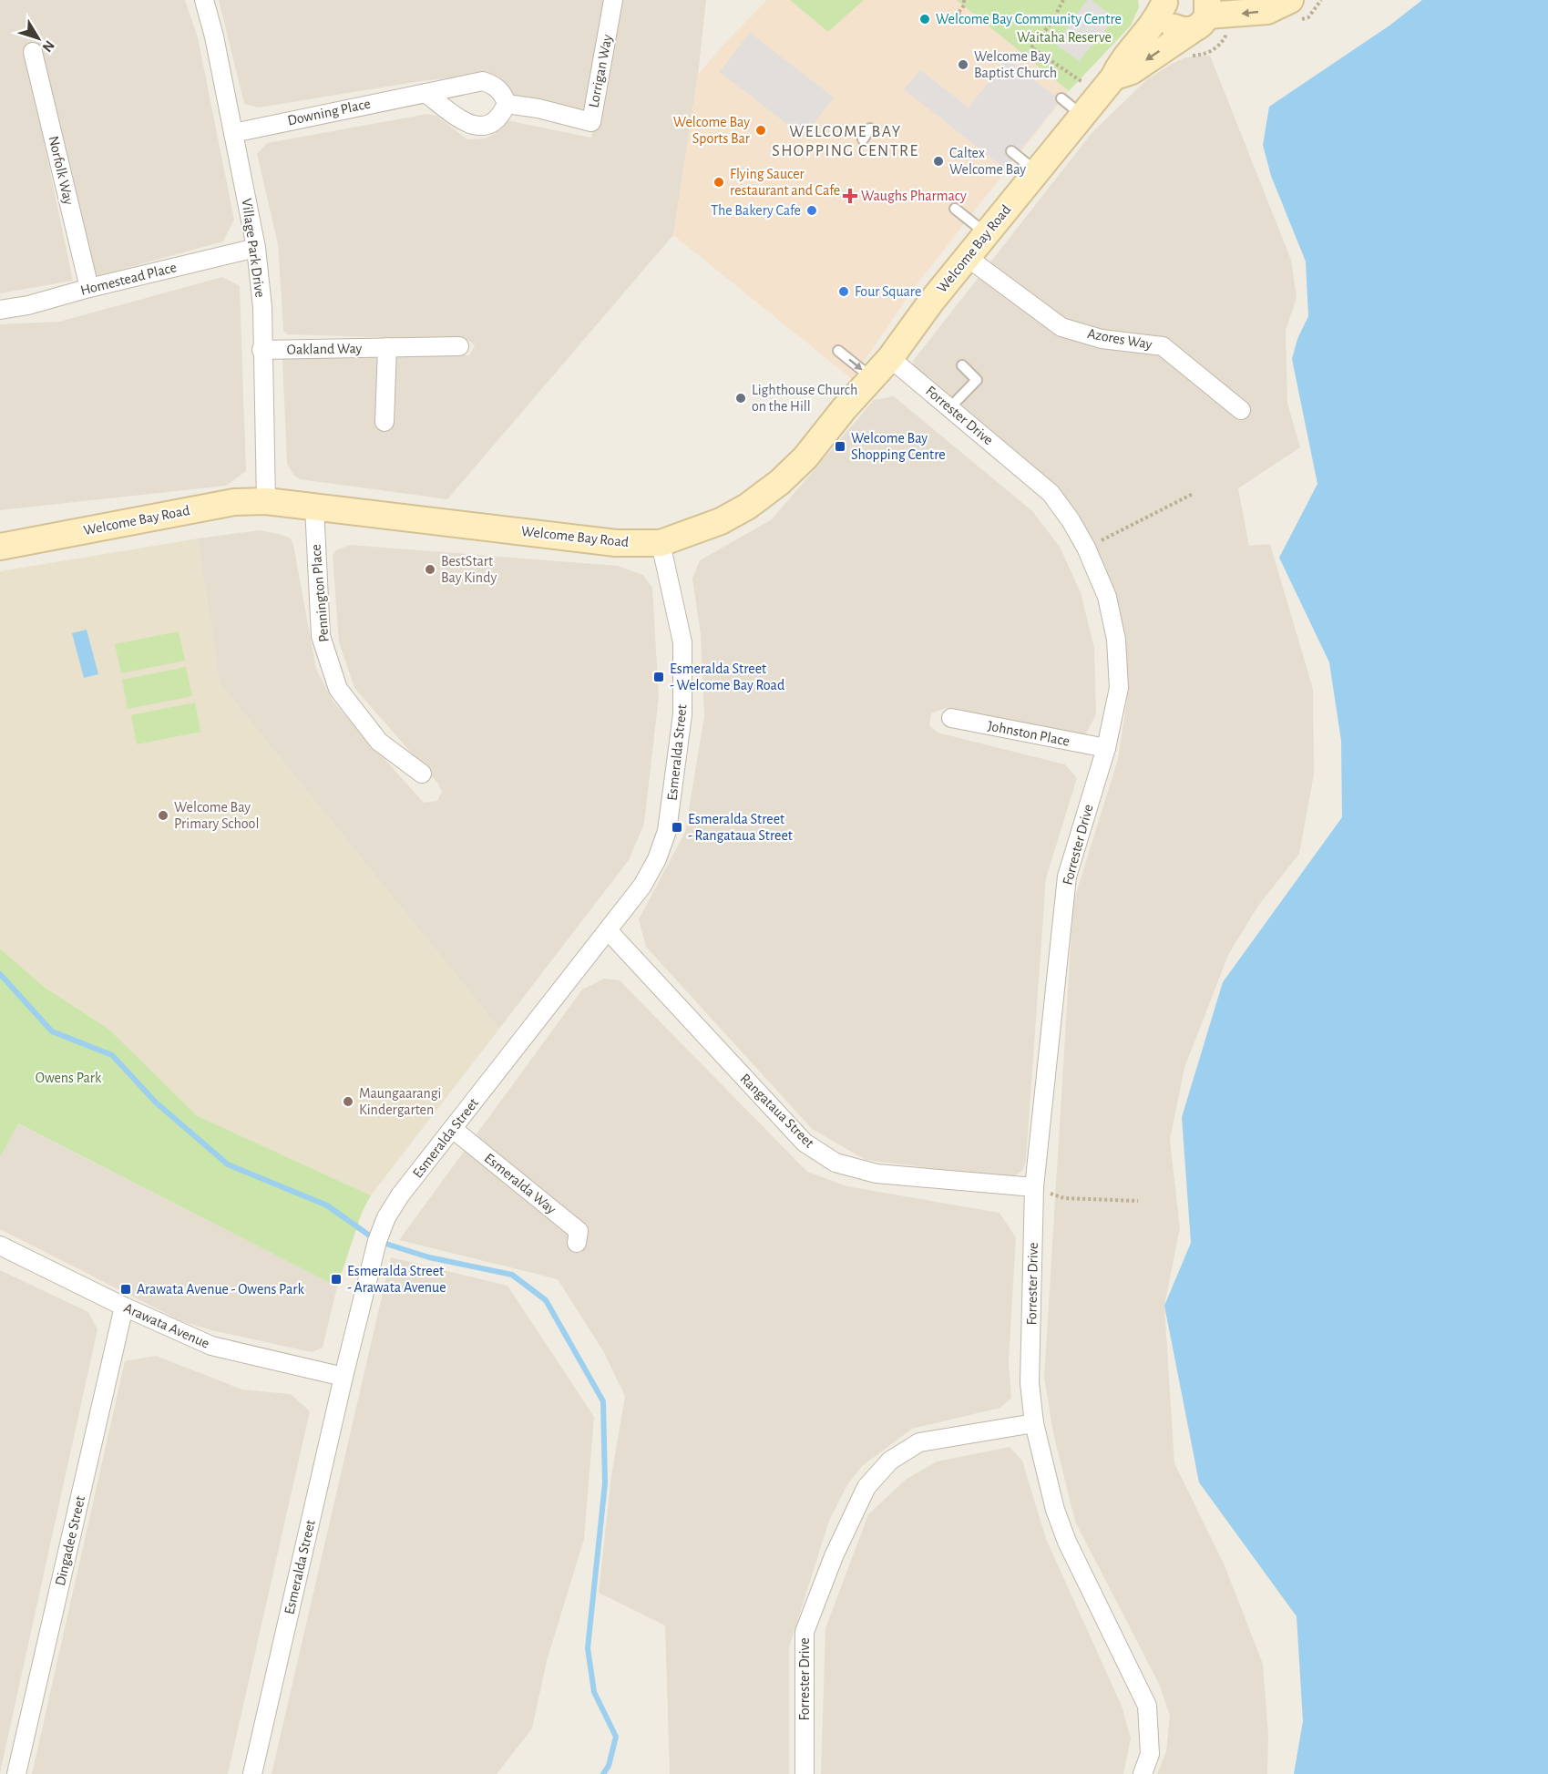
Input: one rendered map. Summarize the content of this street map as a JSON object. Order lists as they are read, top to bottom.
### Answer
{
  "streets": {
    "main road": ["Welcome Bay Road"],
    "street": [
      "Lorrigan Way",
      "Downing Place",
      "Norfolk Way",
      "Village Park Drive",
      "Homestead Place",
      "Azores Way",
      "Oakland Way",
      "Forrester Drive",
      "Pennington Place",
      "Johnston Place",
      "Esmeralda Street",
      "Rangataua Street",
      "Esmeralda Way",
      "Arawata Avenue",
      "Dingadee Street"
    ]
  },
  "crossings": [
    ["Lorrigan Way", "Downing Place"],
    ["Downing Place", "Village Park Drive"],
    ["Norfolk Way", "Homestead Place"],
    ["Village Park Drive", "Welcome Bay Road"],
    ["Village Park Drive", "Homestead Place"],
    ["Village Park Drive", "Oakland Way"],
    ["Welcome Bay Road", "Azores Way"],
    ["Welcome Bay Road", "Forrester Drive"],
    ["Welcome Bay Road", "Pennington Place"],
    ["Welcome Bay Road", "Esmeralda Street"],
    ["Forrester Drive", "Johnston Place"],
    ["Forrester Drive", "Rangataua Street"],
    ["Esmeralda Street", "Rangataua Street"],
    ["Esmeralda Street", "Esmeralda Way"],
    ["Esmeralda Street", "Arawata Avenue"],
    ["Arawata Avenue", "Dingadee Street"]
  ],
  "districts": ["WELCOME BAY SHOPPING CENTRE"],
  "parks": ["Waitaha Reserve", "Owens Park"],
  "places": {
    "other": [
      "Welcome Bay Community Centre",
      "Welcome Bay Baptist Church",
      "Welcome Bay Sports Bar",
      "Caltex Welcome Bay",
      "Flying Saucer restaurant and Cafe",
      "The Bakery Cafe",
      "Four Square",
      "Lighthouse Church on the Hill",
      "BestStart Bay Kindy",
      "Welcome Bay Primary School",
      "Maungaarangi Kindergarten"
    ],
    "health": ["Waughs Pharmacy"],
    "transit": [
      "Welcome Bay Shopping Centre",
      "Esmeralda Street - Welcome Bay Road",
      "Esmeralda Street - Rangataua Street",
      "Esmeralda Street - Arawata Avenue",
      "Arawata Avenue - Owens Park"
    ]
  },
  "north": "bottom right"
}
